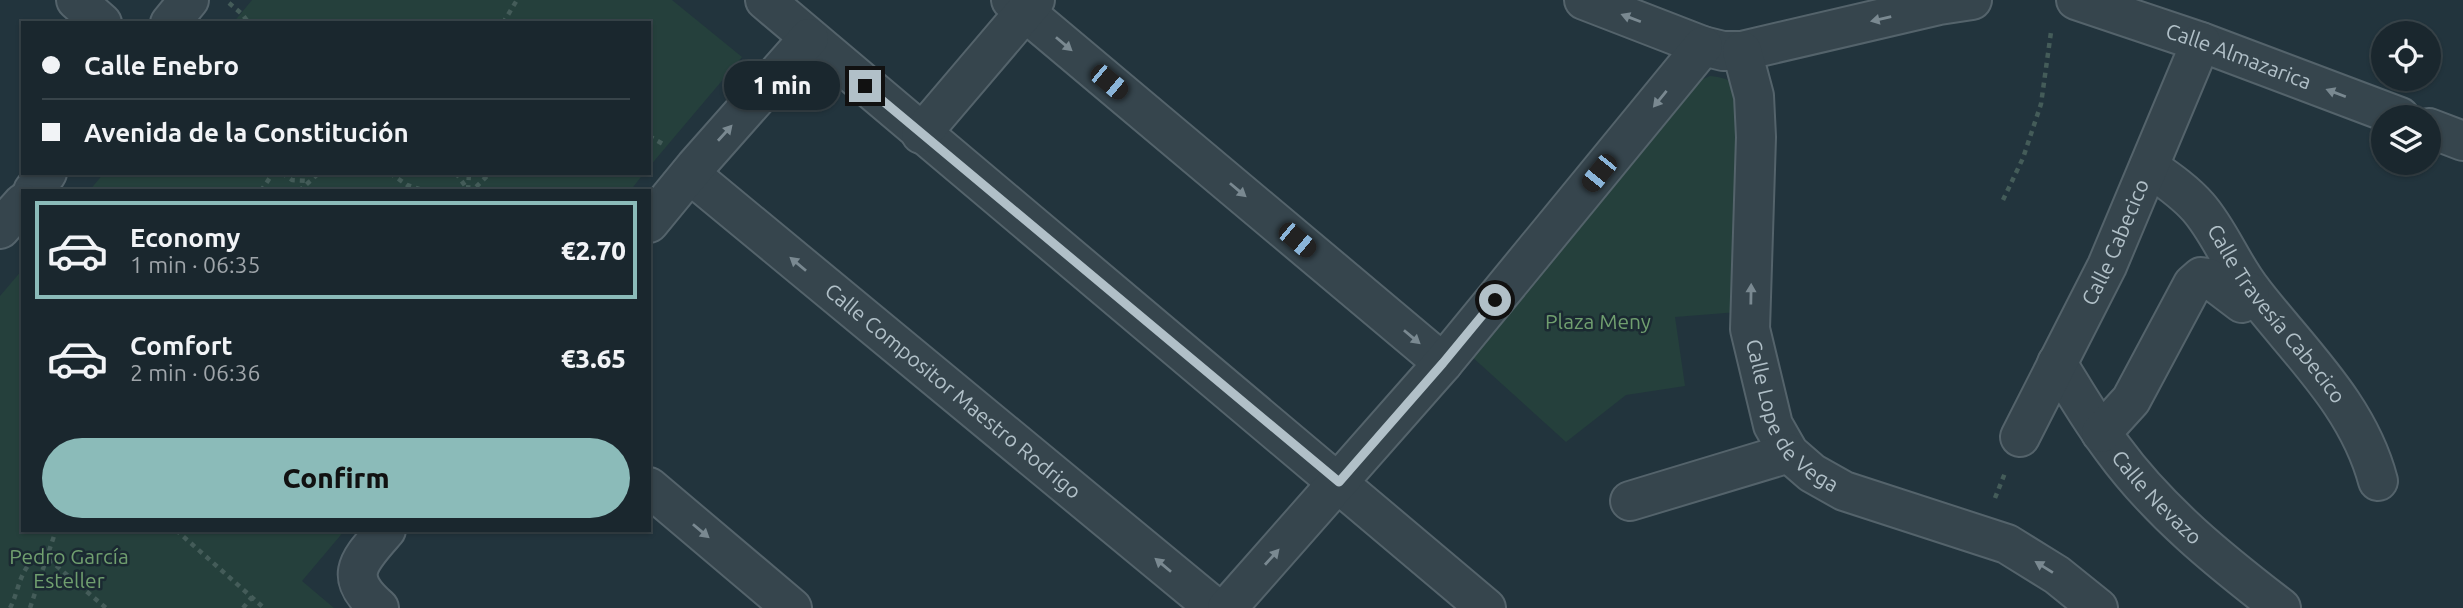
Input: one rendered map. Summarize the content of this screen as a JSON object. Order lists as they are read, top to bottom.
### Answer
{
  "streets": {
    "street": [
      "Calle Almazarica",
      "Calle Cabecico",
      "Calle Travesía Cabecico",
      "Calle Compositor Maestro Rodrigo",
      "Calle Lope de Vega",
      "Calle Nevazo"
    ]
  },
  "crossings": [
    ["Calle Almazarica", "Calle Cabecico"],
    ["Calle Cabecico", "Calle Travesía Cabecico"],
    ["Calle Cabecico", "Calle Nevazo"]
  ],
  "one_way": ["Calle Almazarica", "Calle Lope de Vega"],
  "parks": ["Plaza Meny", "Pedro García Esteller"],
  "page": {
    "banner": ["Calle Enebro", "Avenida de la Constitución"],
    "bubble": "1 min",
    "list": [
      {
        "name": "Economy",
        "note": "1 min · 06:35",
        "value": "€2.70"
      },
      {
        "name": "Comfort",
        "note": "2 min · 06:36",
        "value": "€3.65"
      }
    ],
    "buttons": "Confirm"
  }
}
